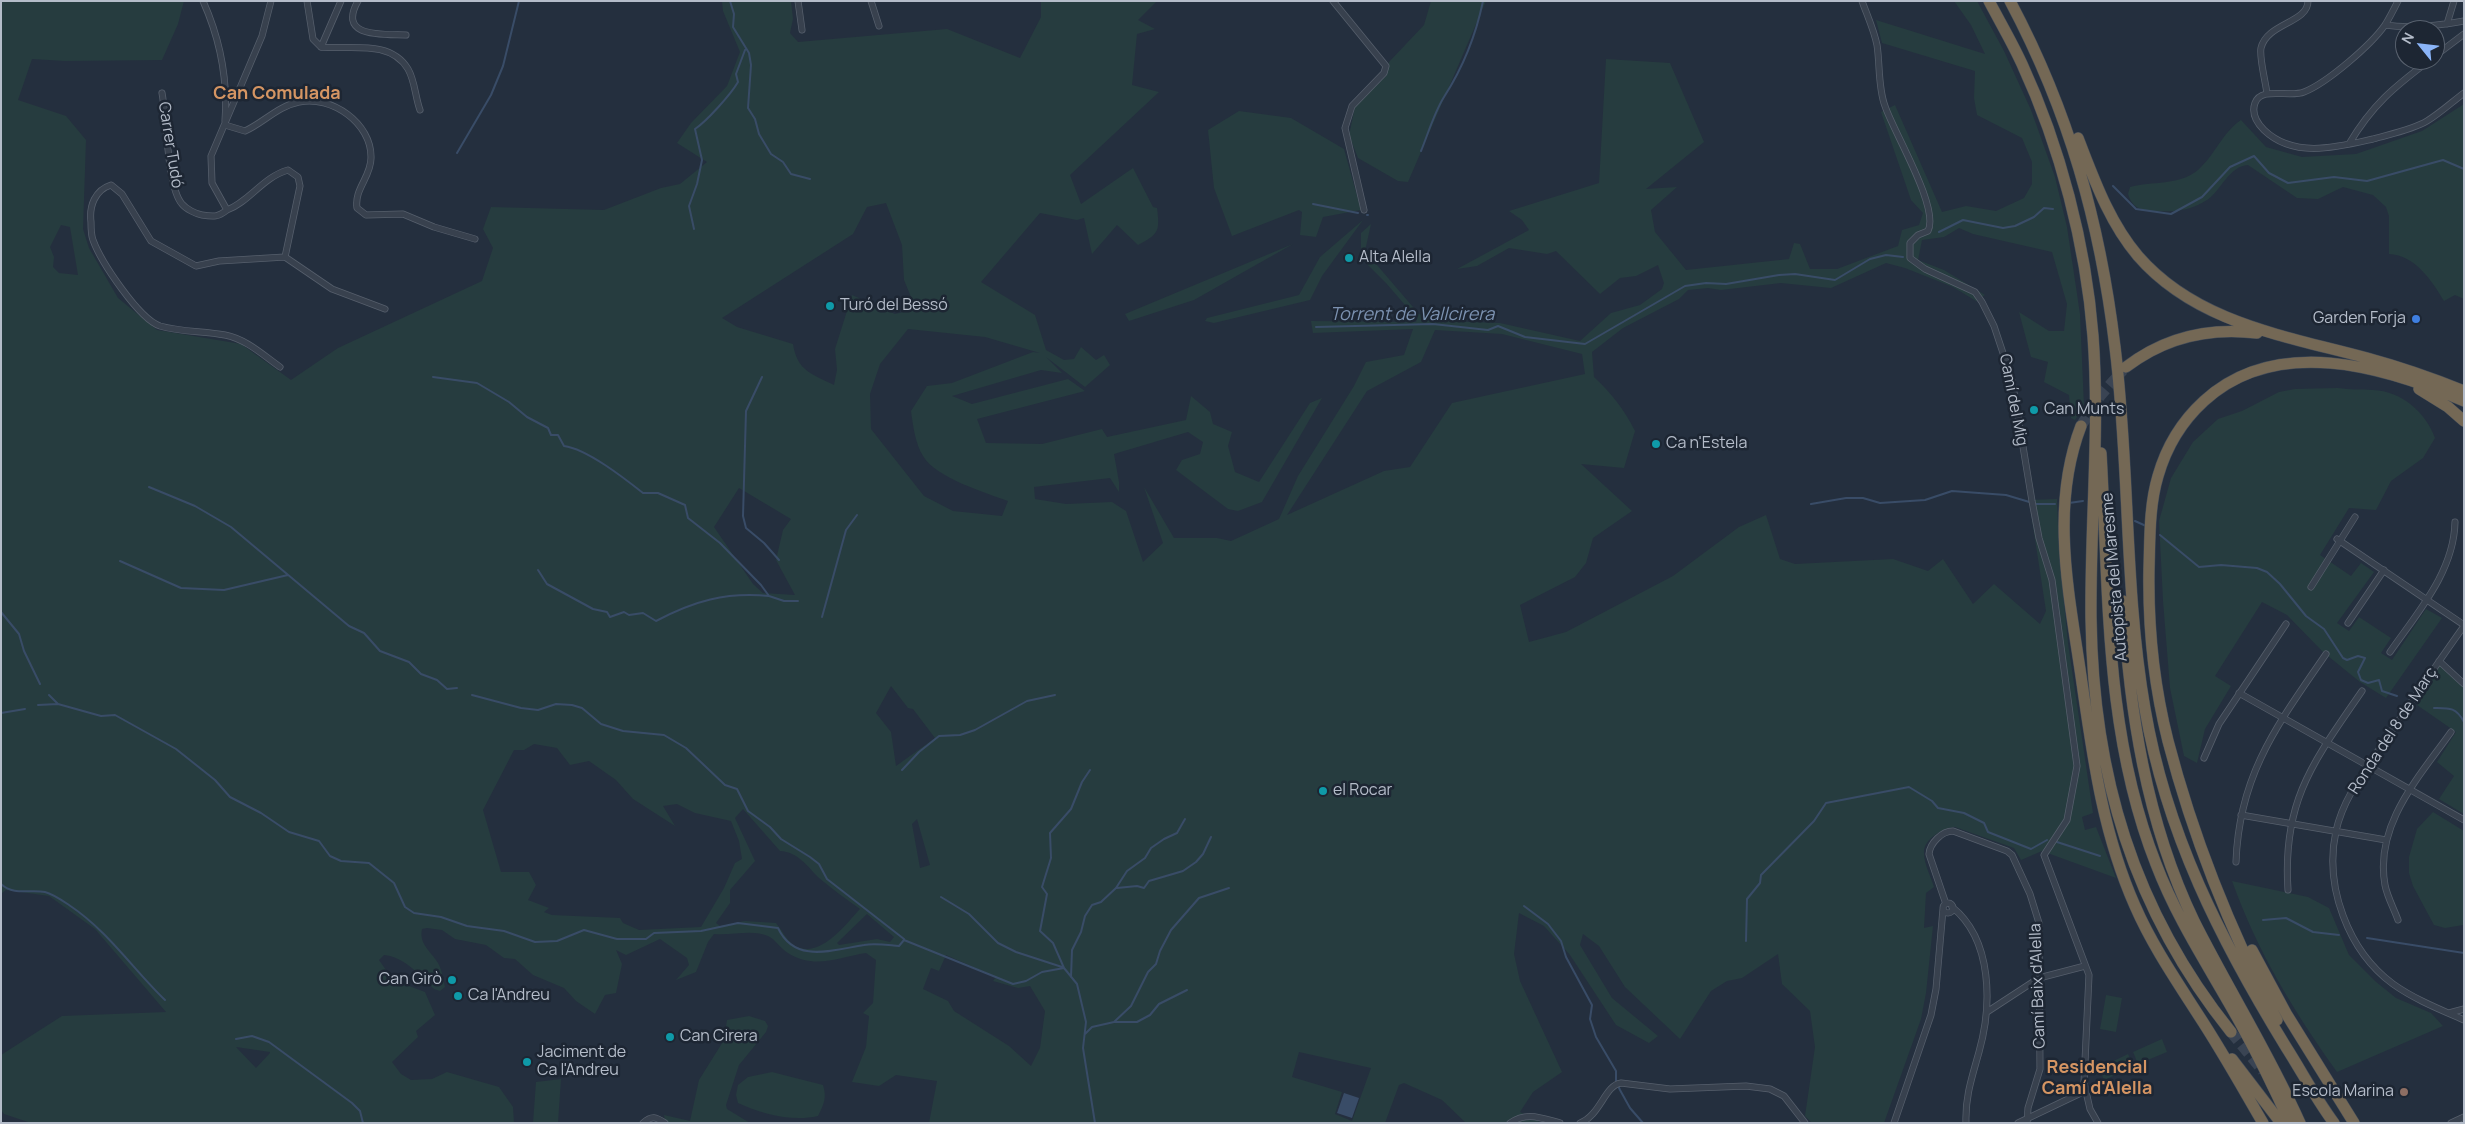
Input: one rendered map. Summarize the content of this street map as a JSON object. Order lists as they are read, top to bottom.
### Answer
{
  "streets": {
    "highway": ["Autopista del Maresme"],
    "street": [
      "Carrer Tudó",
      "Camí del Mig",
      "Ronda del 8 de Març",
      "Camí Baix d'Alella"
    ]
  },
  "districts": ["Can Comulada", "Residencial Camí d'Alella"],
  "water": ["Torrent de Vallcirera"],
  "places": [
    "Alta Alella",
    "Turó del Bessó",
    "Garden Forja",
    "Can Munts",
    "Ca n'Estela",
    "el Rocar",
    "Can Girò",
    "Ca l'Andreu",
    "Can Cirera",
    "Jaciment de Ca l'Andreu",
    "Escola Marina"
  ],
  "north": "top left"
}
